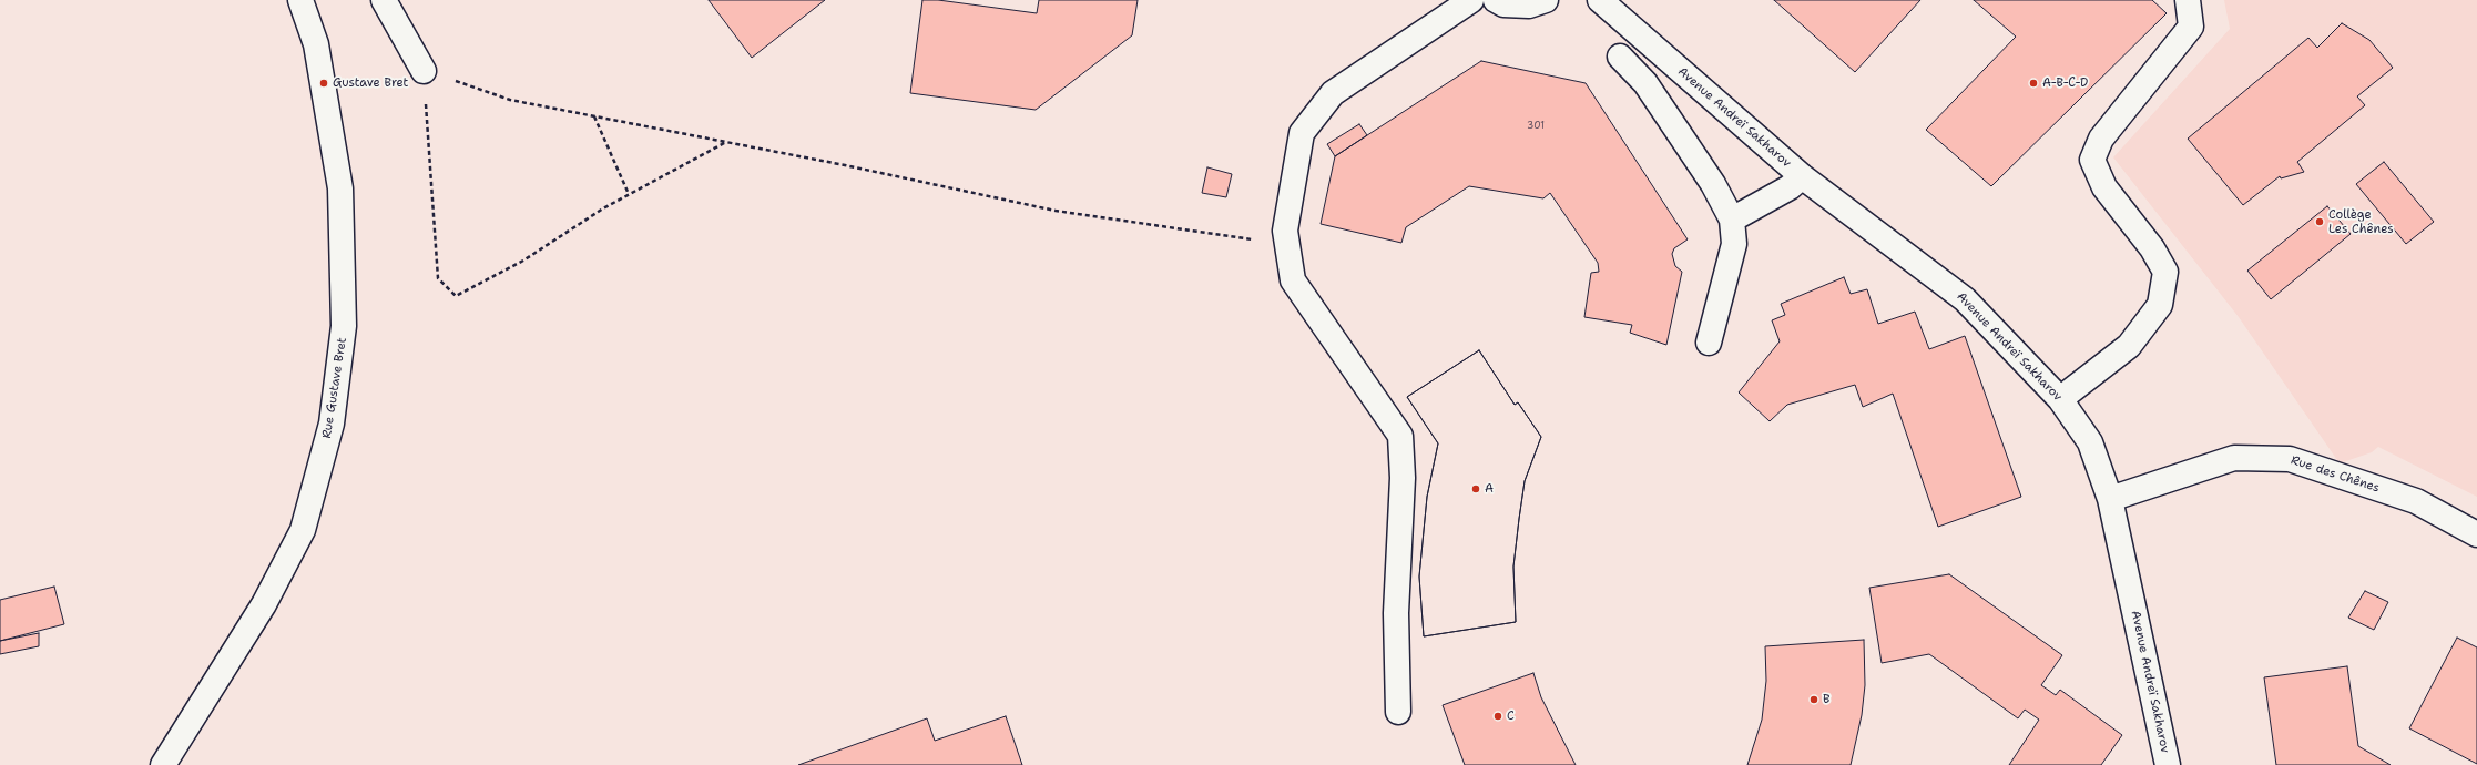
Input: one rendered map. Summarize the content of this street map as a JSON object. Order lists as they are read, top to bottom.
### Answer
{
  "streets": {
    "street": ["Avenue Andreï Sakharov", "Rue Gustave Bret", "Rue des Chênes"]
  },
  "crossings": [
    ["Avenue Andreï Sakharov", "Rue des Chênes"]
  ],
  "places": [
    "Gustave Bret",
    "A-B-C-D",
    "Collège Les Chênes",
    "A",
    "B",
    "C"
  ],
  "house_numbers": ["301"]
}
